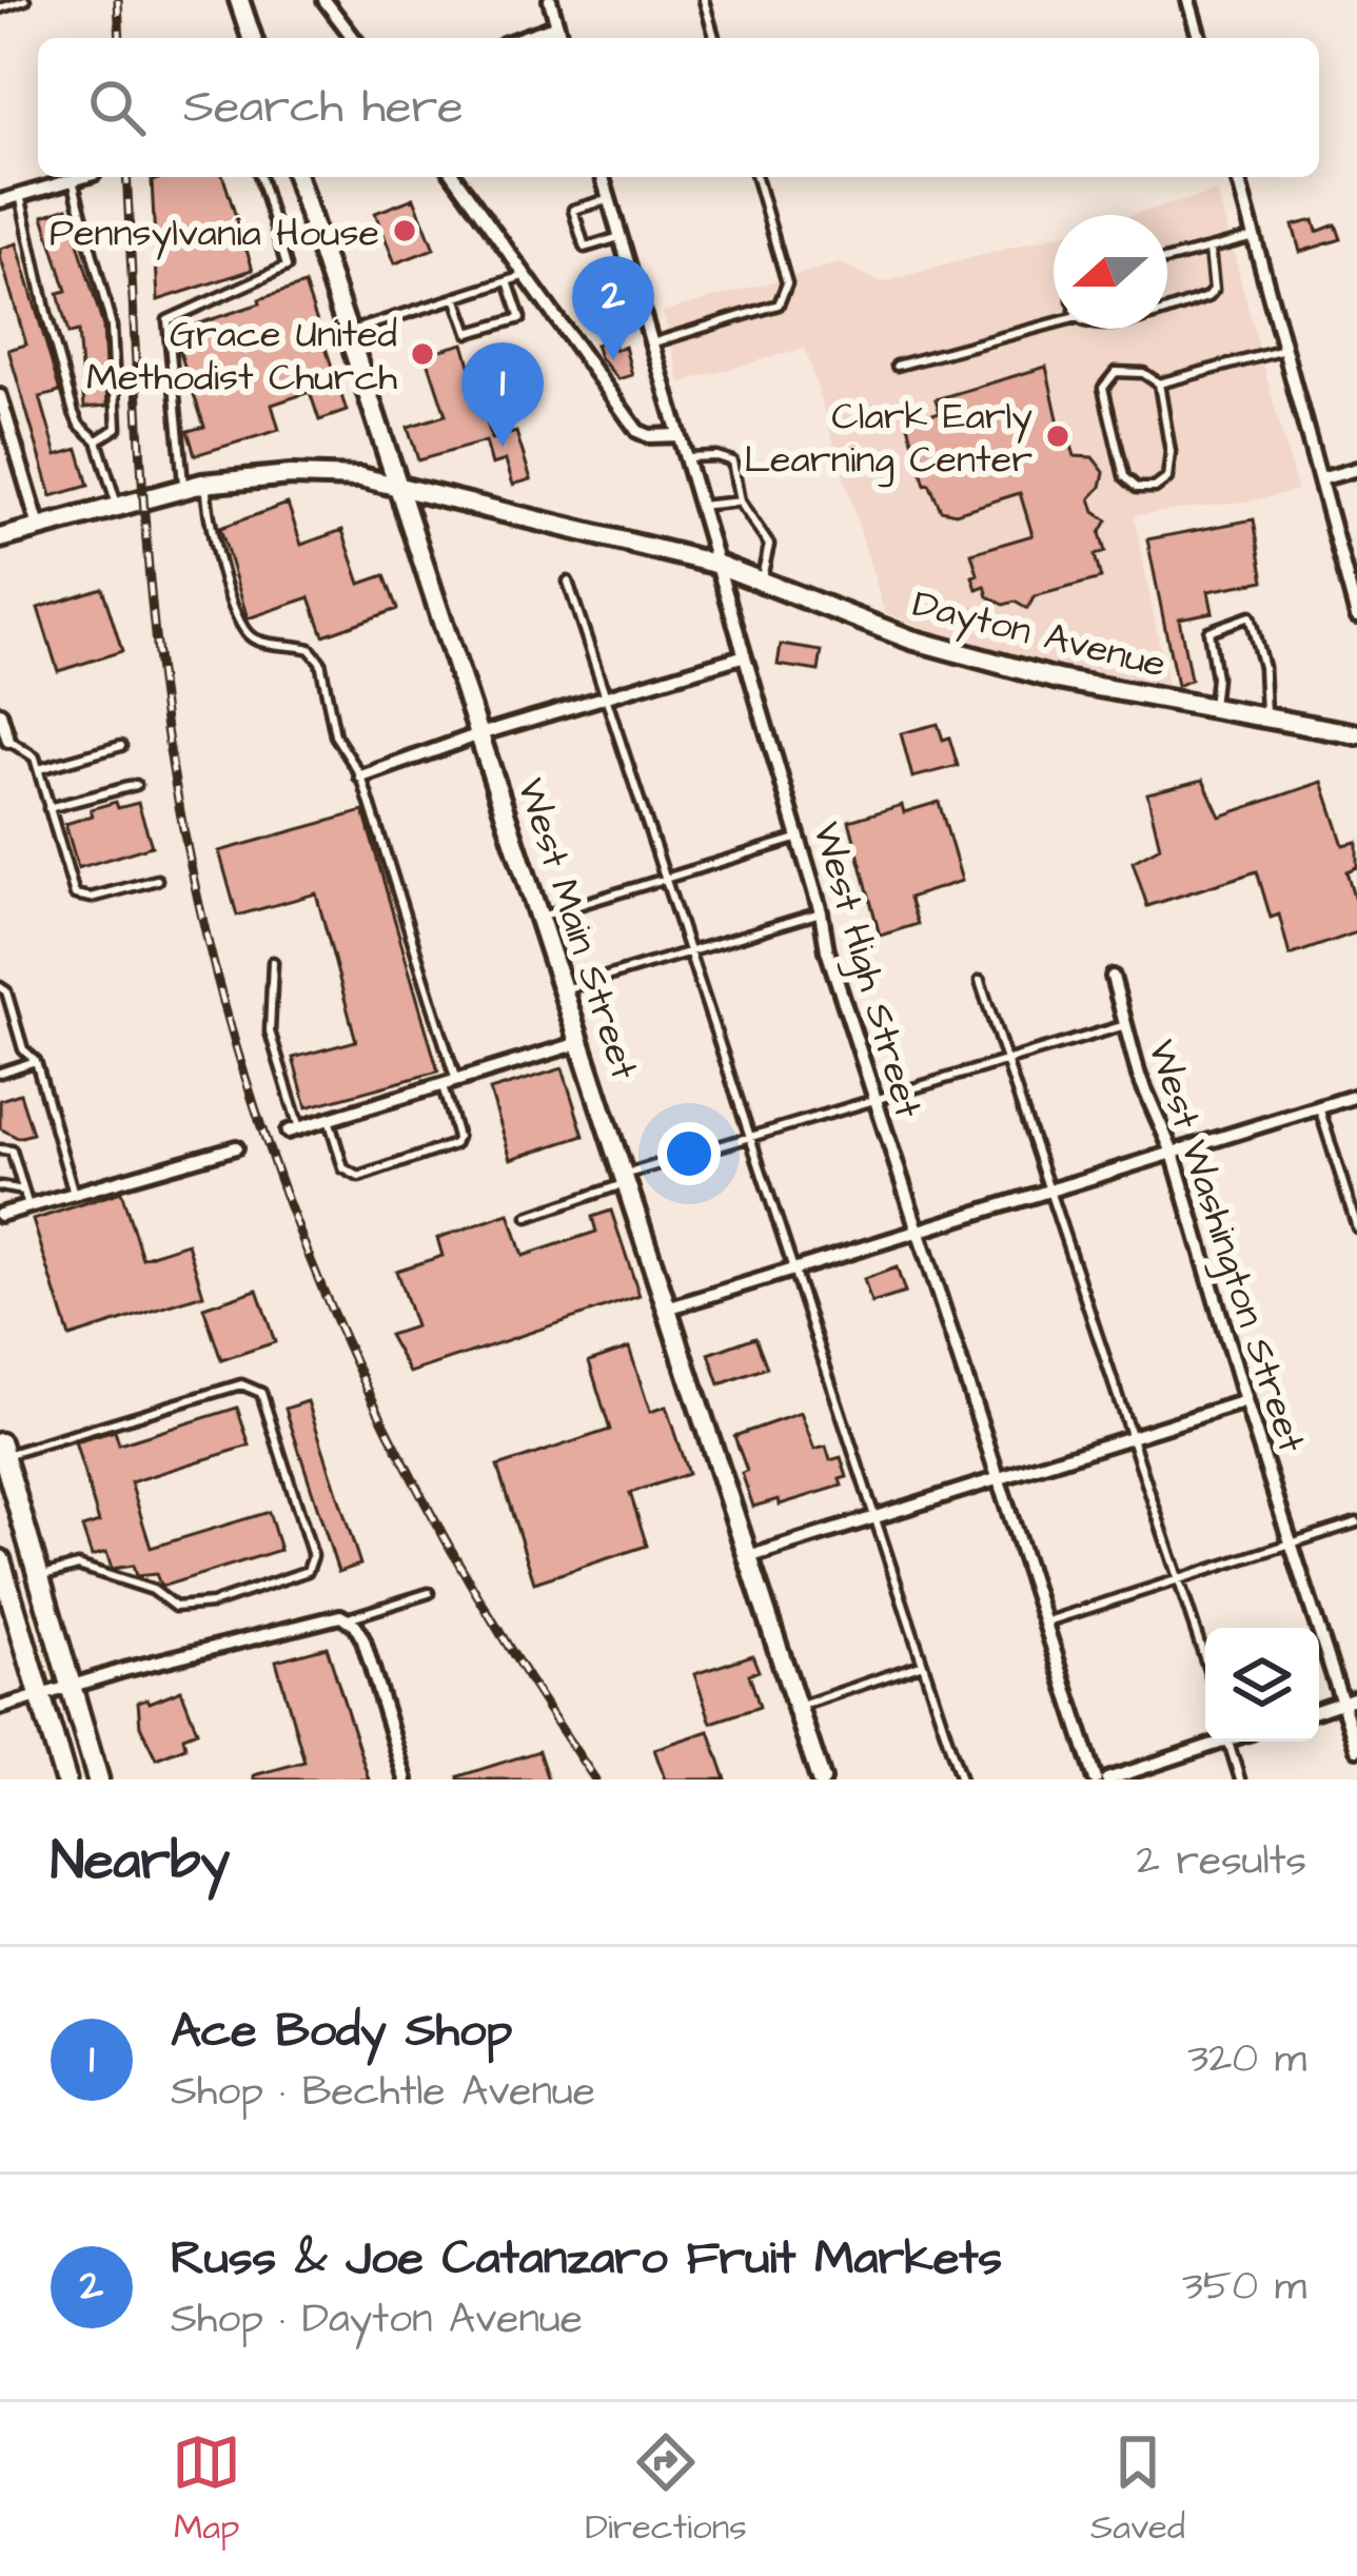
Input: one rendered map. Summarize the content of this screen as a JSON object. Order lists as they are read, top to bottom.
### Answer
{
  "streets": {
    "street": [
      "Dayton Avenue",
      "West Main Street",
      "West High Street",
      "West Washington Street"
    ]
  },
  "crossings": [
    ["Dayton Avenue", "West Main Street"],
    ["Dayton Avenue", "West High Street"]
  ],
  "places": ["Pennsylvania House", "Grace United Methodist Church", "Clark Early Learning Center"],
  "north": "left",
  "page": {
    "search": "Search here",
    "pins": ["2", "1"],
    "heading": ["Nearby", "2 results"],
    "list": [
      {
        "mark": "1",
        "name": "Ace Body Shop",
        "note": "Shop · Bechtle Avenue",
        "value": "320 m"
      },
      {
        "mark": "2",
        "name": "Russ & Joe Catanzaro Fruit Markets",
        "note": "Shop · Dayton Avenue",
        "value": "350 m"
      }
    ],
    "nav": ["Map", "Directions", "Saved"]
  }
}
